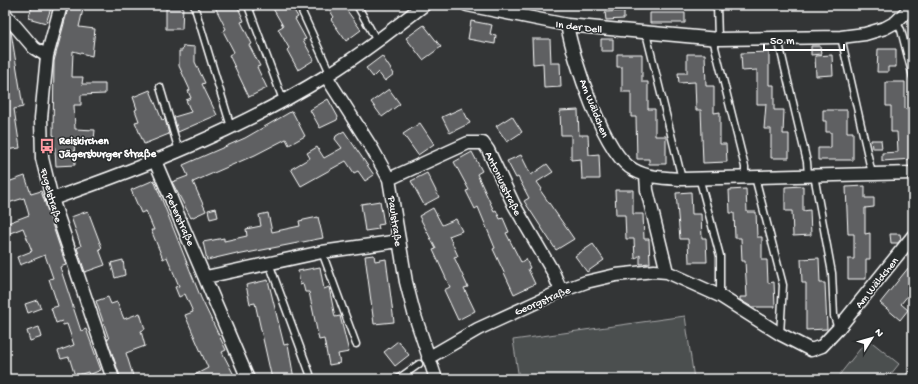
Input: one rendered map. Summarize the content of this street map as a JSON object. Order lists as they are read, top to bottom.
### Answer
{
  "streets": {
    "street": [
      "In der Dell",
      "Am Wäldchen",
      "Antoniusstraße",
      "Fugelstraße",
      "Peterstraße",
      "Paulstraße",
      "Georgstraße"
    ]
  },
  "crossings": [
    ["In der Dell", "Am Wäldchen"],
    ["Am Wäldchen", "Georgstraße"],
    ["Antoniusstraße", "Paulstraße"],
    ["Antoniusstraße", "Georgstraße"],
    ["Paulstraße", "Georgstraße"]
  ],
  "places": {
    "bus stop": ["Reiskirchen Jägersburger Straße"]
  },
  "scale_bar": "50 m",
  "north": "top right"
}
